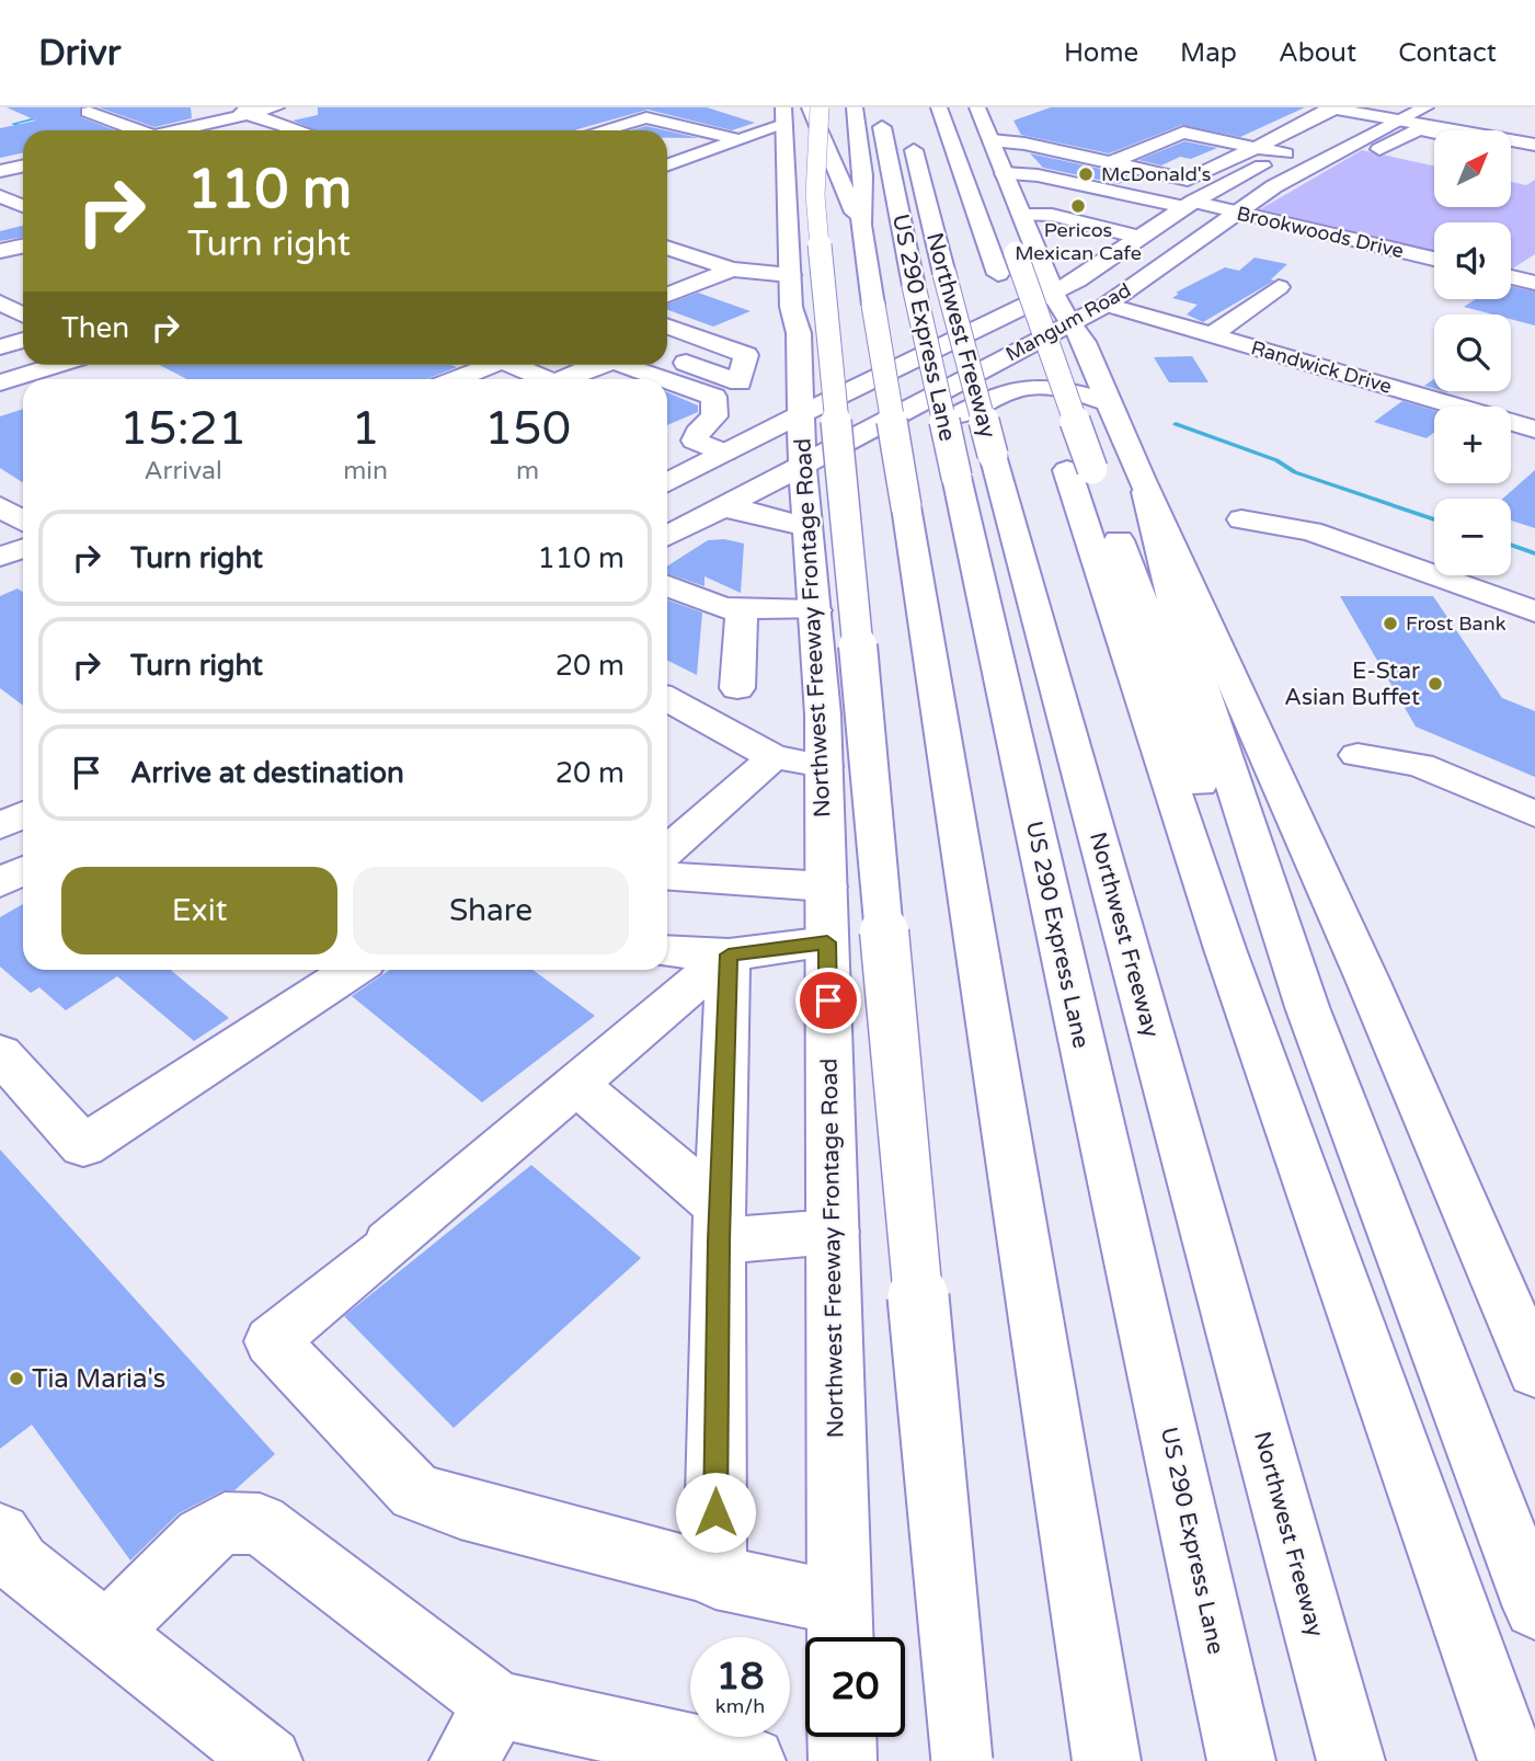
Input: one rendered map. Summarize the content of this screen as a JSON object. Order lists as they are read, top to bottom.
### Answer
{
  "streets": {
    "main road": [
      "Brookwoods Drive",
      "Mangum Road",
      "US 290 Express Lane",
      "Northwest Freeway",
      "Randwick Drive",
      "Northwest Freeway Frontage Road"
    ]
  },
  "crossings": [
    ["Brookwoods Drive", "Mangum Road"],
    ["Mangum Road", "Randwick Drive"],
    ["Mangum Road", "Northwest Freeway Frontage Road"],
    ["US 290 Express Lane", "Northwest Freeway"]
  ],
  "places": [
    "McDonald's",
    "Pericos Mexican Cafe",
    "Frost Bank",
    "E-Star Asian Buffet",
    "Tia Maria's"
  ],
  "north": "top right",
  "page": {
    "header": "Drivr",
    "nav": [
      "Home",
      "Map",
      "About",
      "Contact"
    ],
    "map_buttons": ["+", "−"],
    "turn": ["110 m", "Turn right"],
    "then": "Then",
    "eta": [
      "15:21",
      "Arrival",
      "1",
      "min",
      "150",
      "m"
    ],
    "list": [
      {
        "name": "Turn right",
        "value": "110 m"
      },
      {
        "name": "Turn right",
        "value": "20 m"
      },
      {
        "name": "Arrive at destination",
        "value": "20 m"
      }
    ],
    "buttons": ["Exit", "Share"],
    "speed": "18 km/h",
    "limit": "20"
  }
}
